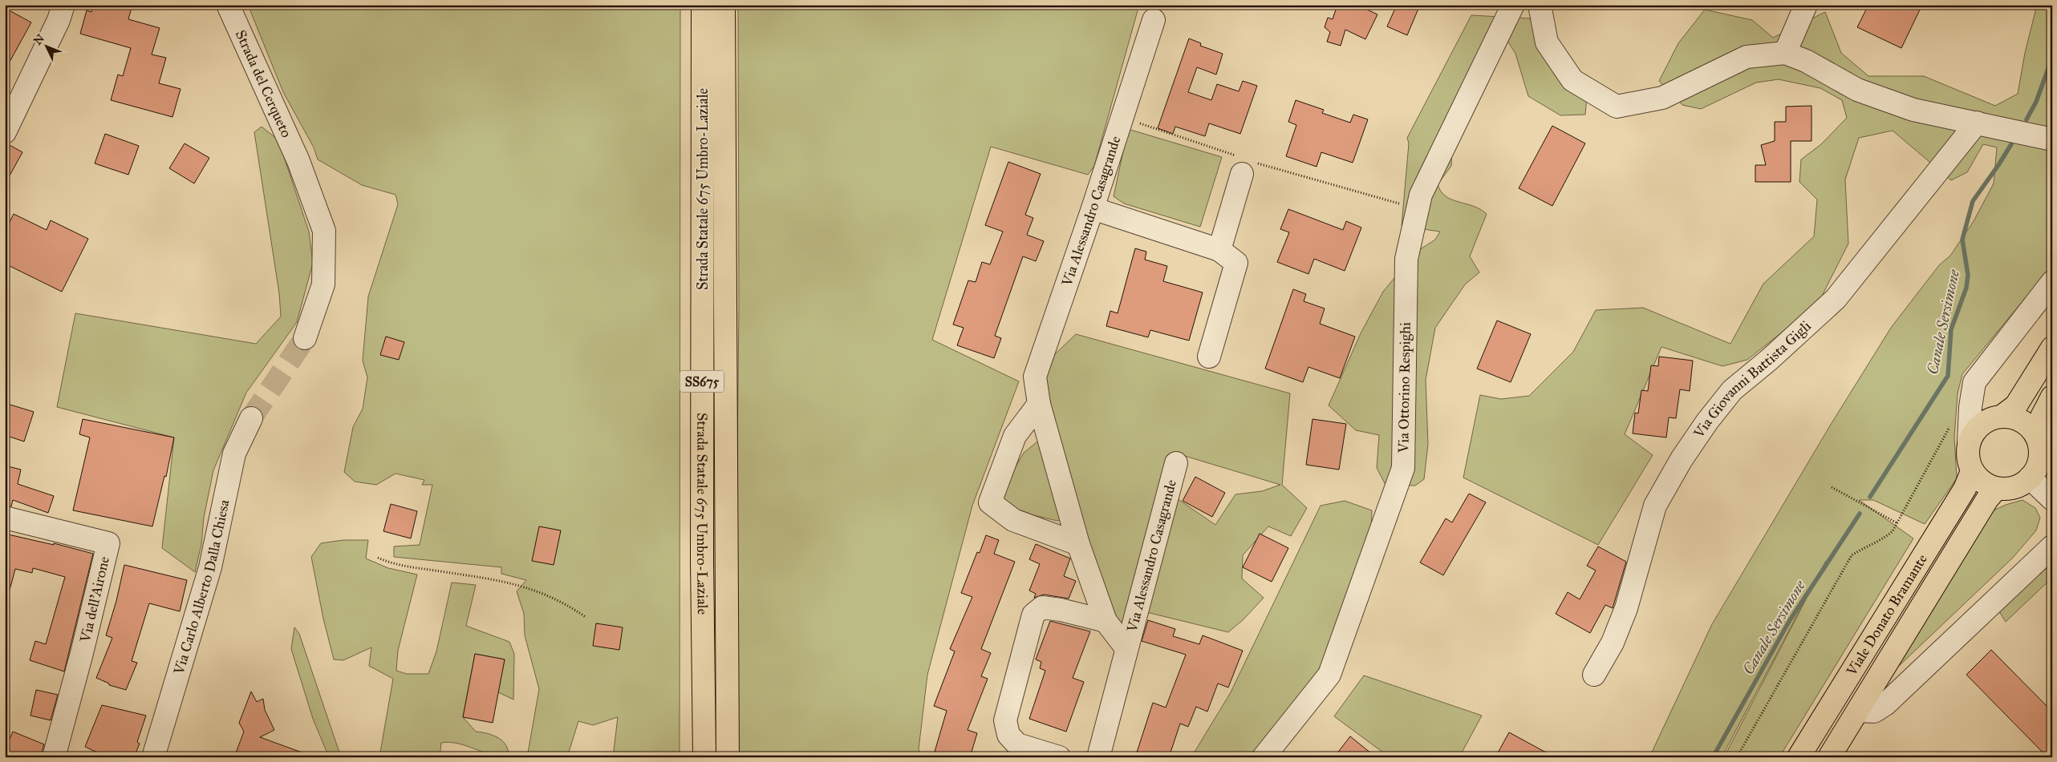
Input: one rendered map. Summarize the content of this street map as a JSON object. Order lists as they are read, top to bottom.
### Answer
{
  "streets": {
    "main road": ["Strada Statale 675 Umbro-Laziale", "SS675", "Viale Donato Bramante"],
    "street": [
      "Strada del Cerqueto",
      "Via Alessandro Casagrande",
      "Via Giovanni Battista Gigli",
      "Via Ottorino Respighi",
      "Via Carlo Alberto Dalla Chiesa",
      "Via dell'Airone"
    ]
  },
  "water": ["Canale Sersimone"],
  "north": "top left"
}
